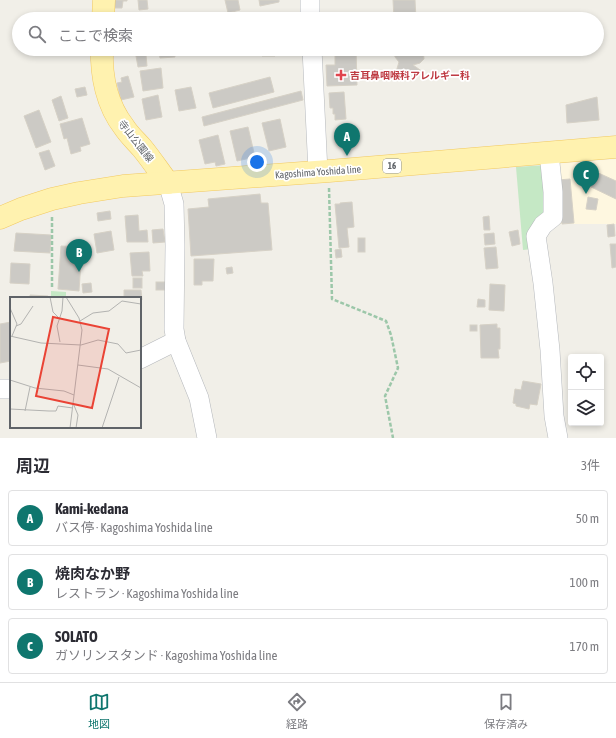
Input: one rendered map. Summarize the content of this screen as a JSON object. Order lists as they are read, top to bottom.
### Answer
{
  "streets": {
    "main road": ["寺山公園線", "16", "Kagoshima Yoshida line"]
  },
  "crossings": [
    ["寺山公園線", "Kagoshima Yoshida line"]
  ],
  "places": {
    "health": ["吉耳鼻咽喉科アレルギー科"]
  },
  "page": {
    "search": "ここで検索",
    "pins": ["A", "C", "B"],
    "heading": ["周辺", "3件"],
    "list": [
      {
        "mark": "A",
        "name": "Kami-kedana",
        "note": "バス停 · Kagoshima Yoshida line",
        "value": "50 m"
      },
      {
        "mark": "B",
        "name": "焼肉なか野",
        "note": "レストラン · Kagoshima Yoshida line",
        "value": "100 m"
      },
      {
        "mark": "C",
        "name": "SOLATO",
        "note": "ガソリンスタンド · Kagoshima Yoshida line",
        "value": "170 m"
      }
    ],
    "nav": ["地図", "経路", "保存済み"]
  }
}
